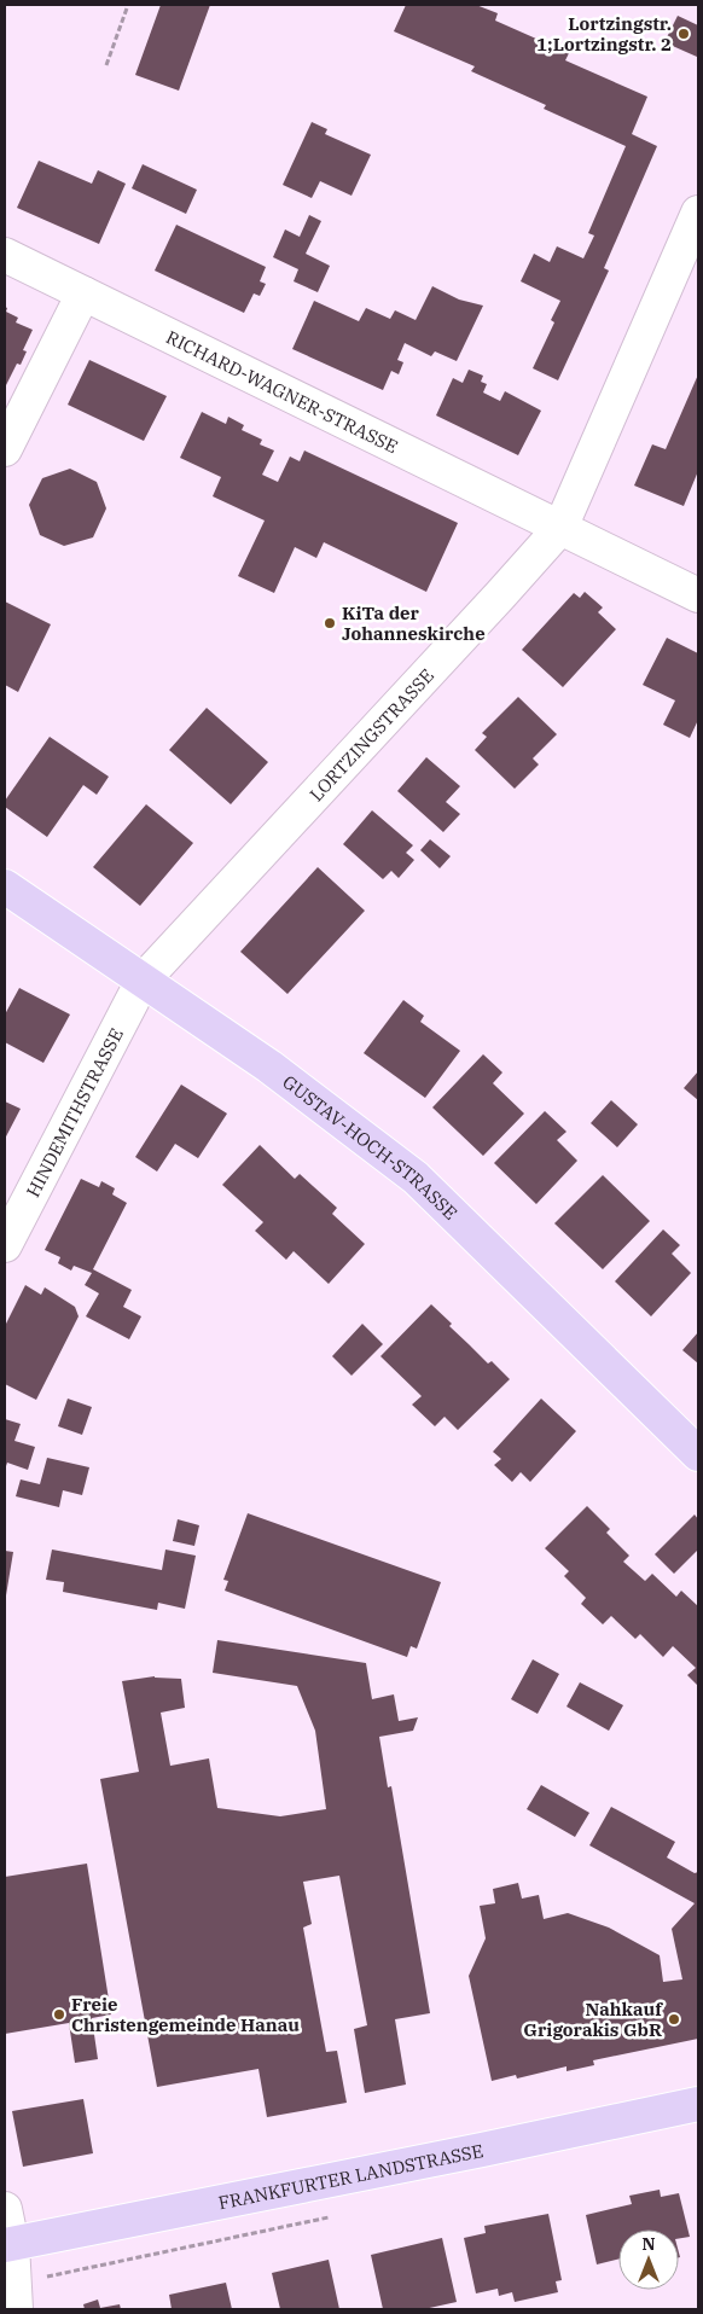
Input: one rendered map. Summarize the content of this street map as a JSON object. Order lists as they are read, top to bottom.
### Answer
{
  "streets": {
    "main road": ["GUSTAV-HOCH-STRASSE", "FRANKFURTER LANDSTRASSE"],
    "street": ["RICHARD-WAGNER-STRASSE", "LORTZINGSTRASSE", "HINDEMITHSTRASSE"]
  },
  "crossings": [
    ["RICHARD-WAGNER-STRASSE", "LORTZINGSTRASSE"],
    ["LORTZINGSTRASSE", "HINDEMITHSTRASSE"],
    ["LORTZINGSTRASSE", "GUSTAV-HOCH-STRASSE"],
    ["HINDEMITHSTRASSE", "GUSTAV-HOCH-STRASSE"]
  ],
  "places": [
    "Lortzingstr. 1;Lortzingstr. 2",
    "KiTa der Johanneskirche",
    "Freie Christengemeinde Hanau",
    "Nahkauf Grigorakis GbR"
  ],
  "north": "top"
}
